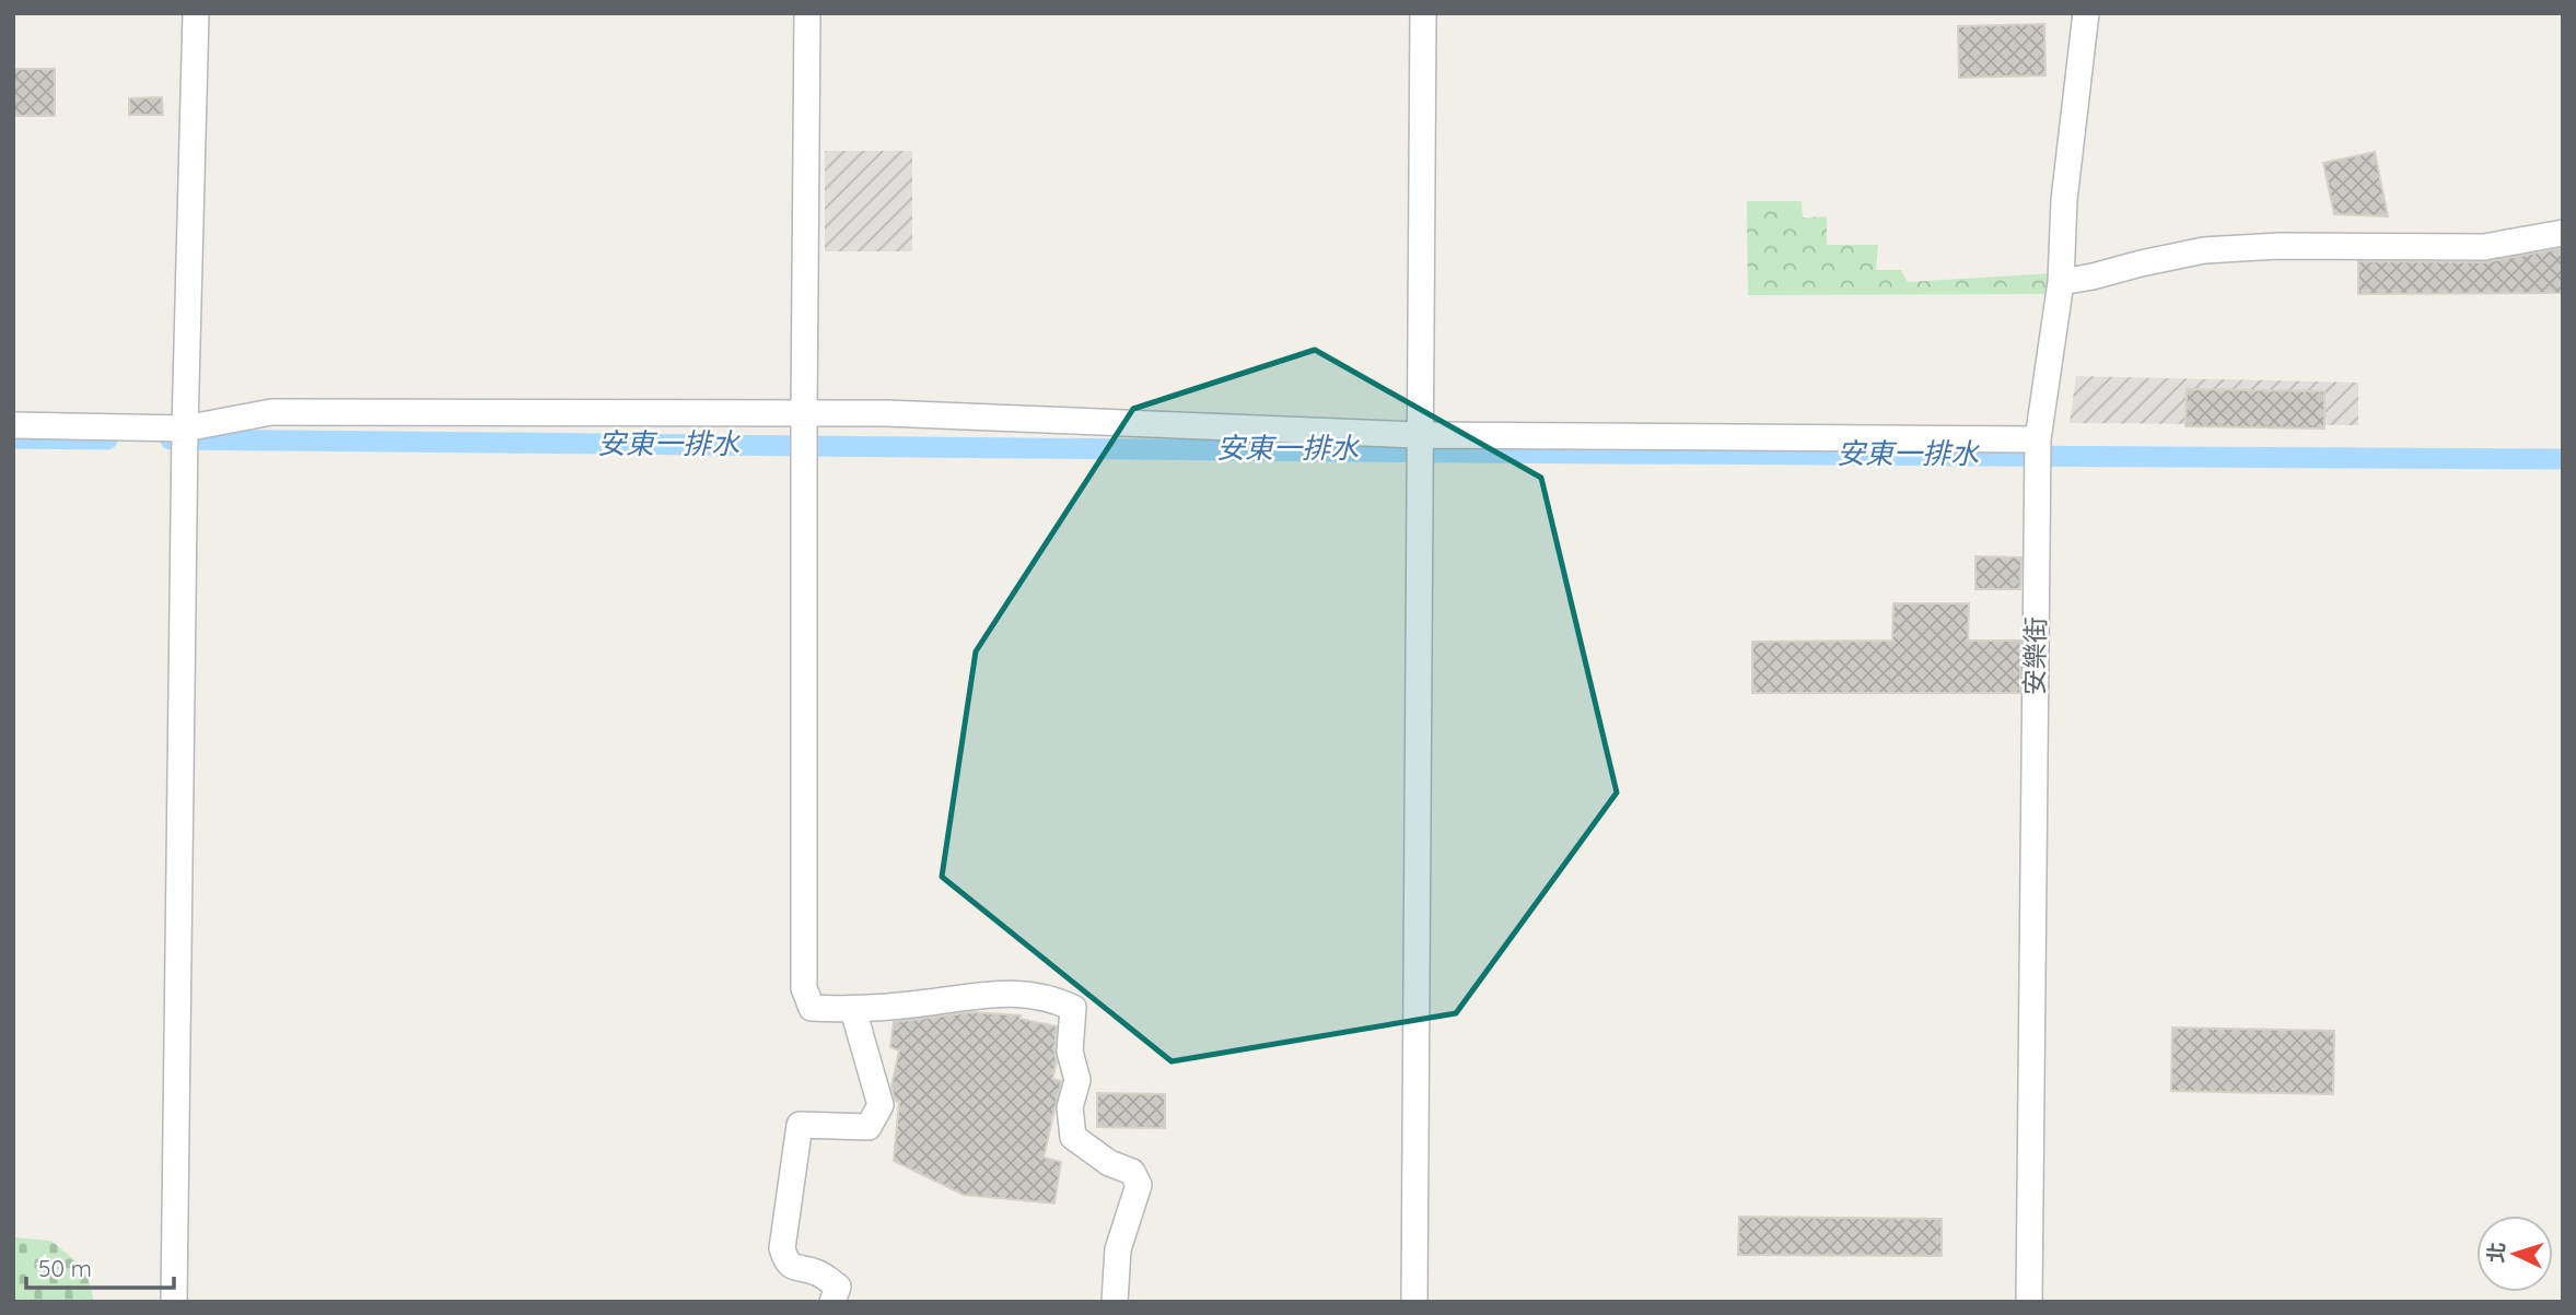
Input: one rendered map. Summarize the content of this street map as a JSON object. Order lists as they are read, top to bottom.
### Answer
{
  "streets": {
    "street": ["安樂街"]
  },
  "water": ["安東一排水"],
  "scale_bar": "50 m",
  "north": "left"
}
